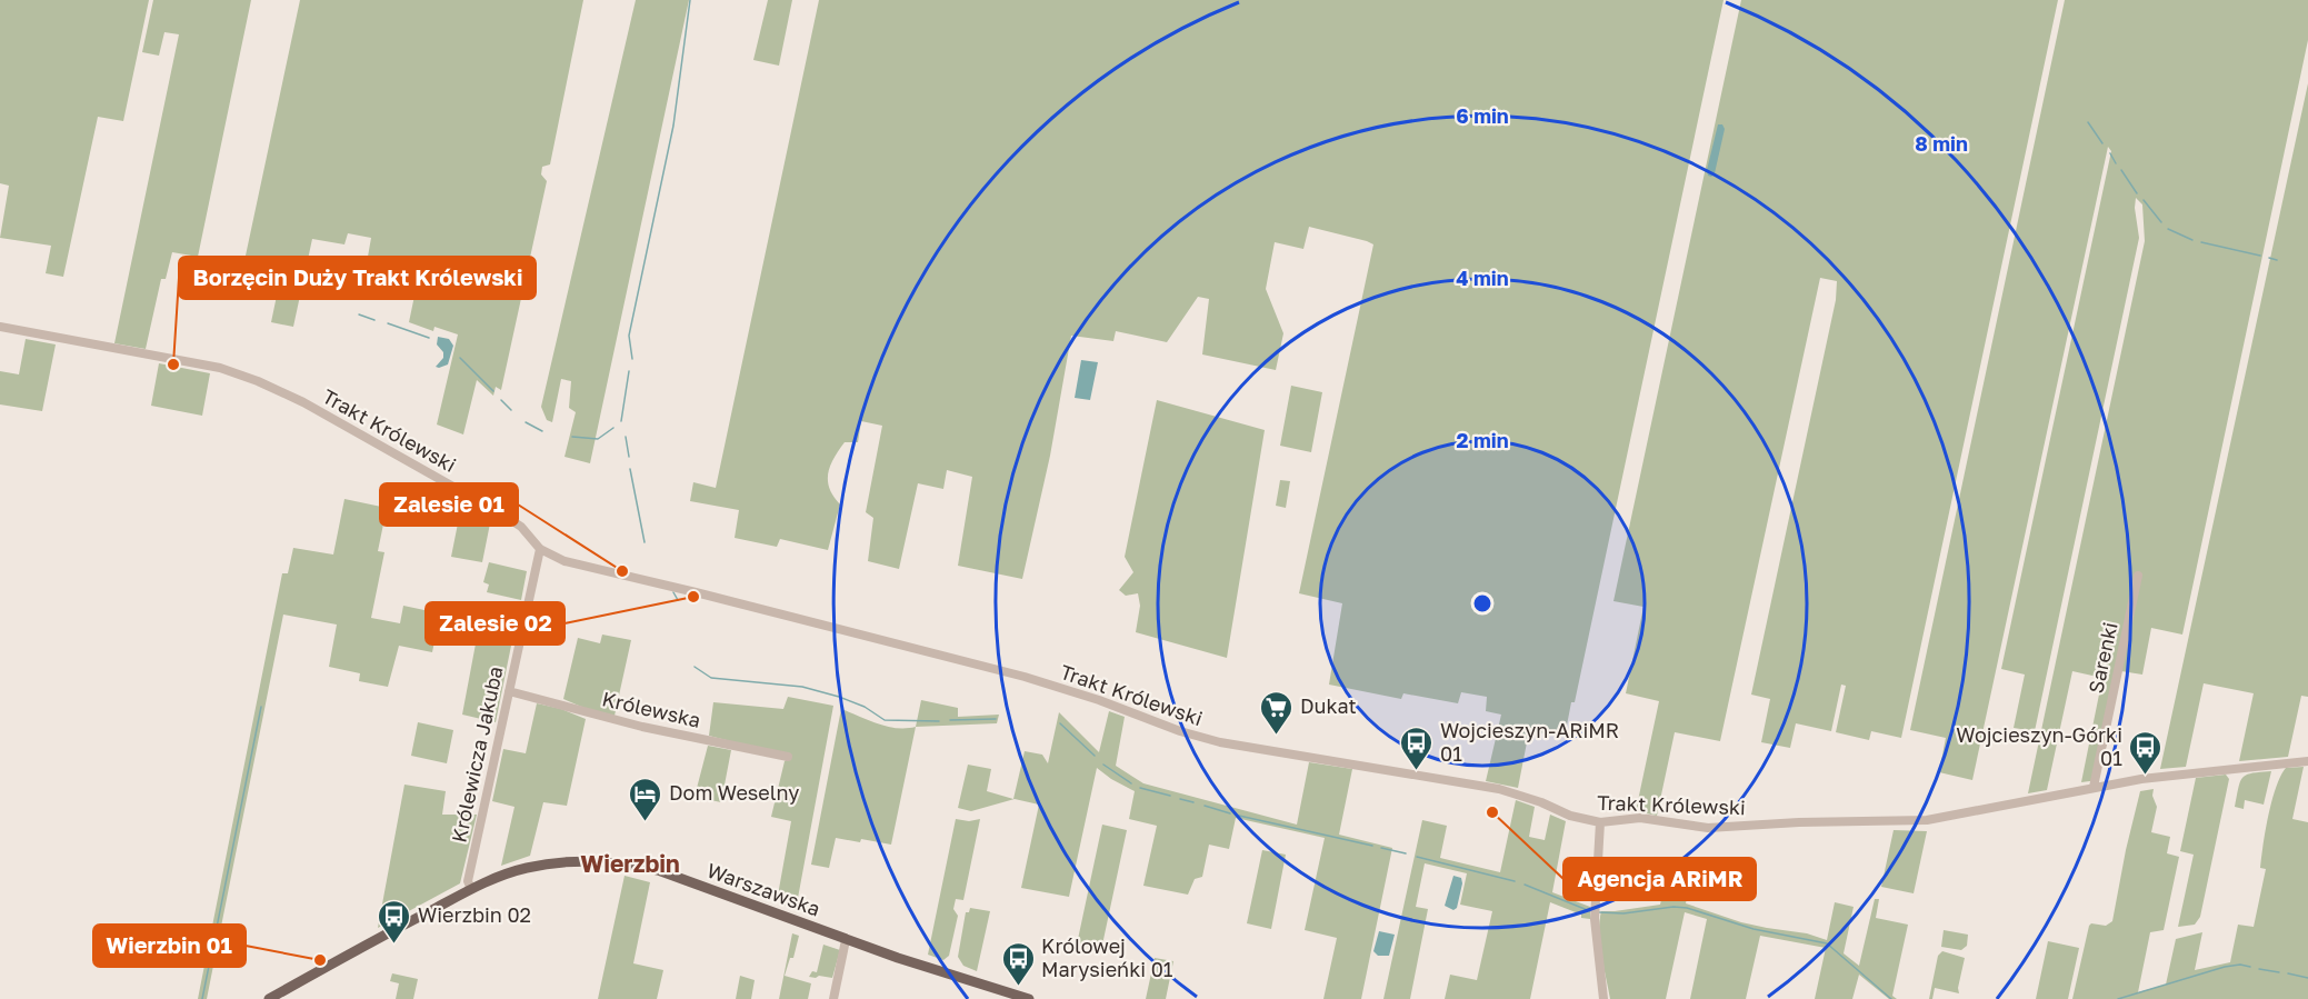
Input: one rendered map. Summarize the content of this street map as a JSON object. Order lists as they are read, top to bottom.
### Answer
{
  "streets": {
    "main road": ["Warszawska"],
    "street": [
      "Trakt Królewski",
      "Sarenki",
      "Królewska",
      "Królewicza Jakuba"
    ]
  },
  "crossings": [
    ["Trakt Królewski", "Sarenki"],
    ["Trakt Królewski", "Królewicza Jakuba"],
    ["Królewska", "Królewicza Jakuba"],
    ["Królewicza Jakuba", "Warszawska"]
  ],
  "districts": ["Wierzbin"],
  "places": {
    "other": [
      "Borzęcin Duży Trakt Królewski",
      "Zalesie 01",
      "Zalesie 02",
      "Agencja ARiMR",
      "Wierzbin 01"
    ],
    "supermarket": ["Dukat"],
    "bus stop": [
      "Wojcieszyn-ARiMR 01",
      "Wojcieszyn-Górki 01",
      "Wierzbin 02",
      "Królowej Marysieńki 01"
    ],
    "hotel": ["Dom Weselny"]
  },
  "rings": [
    "6 min",
    "8 min",
    "4 min",
    "2 min"
  ]
}
